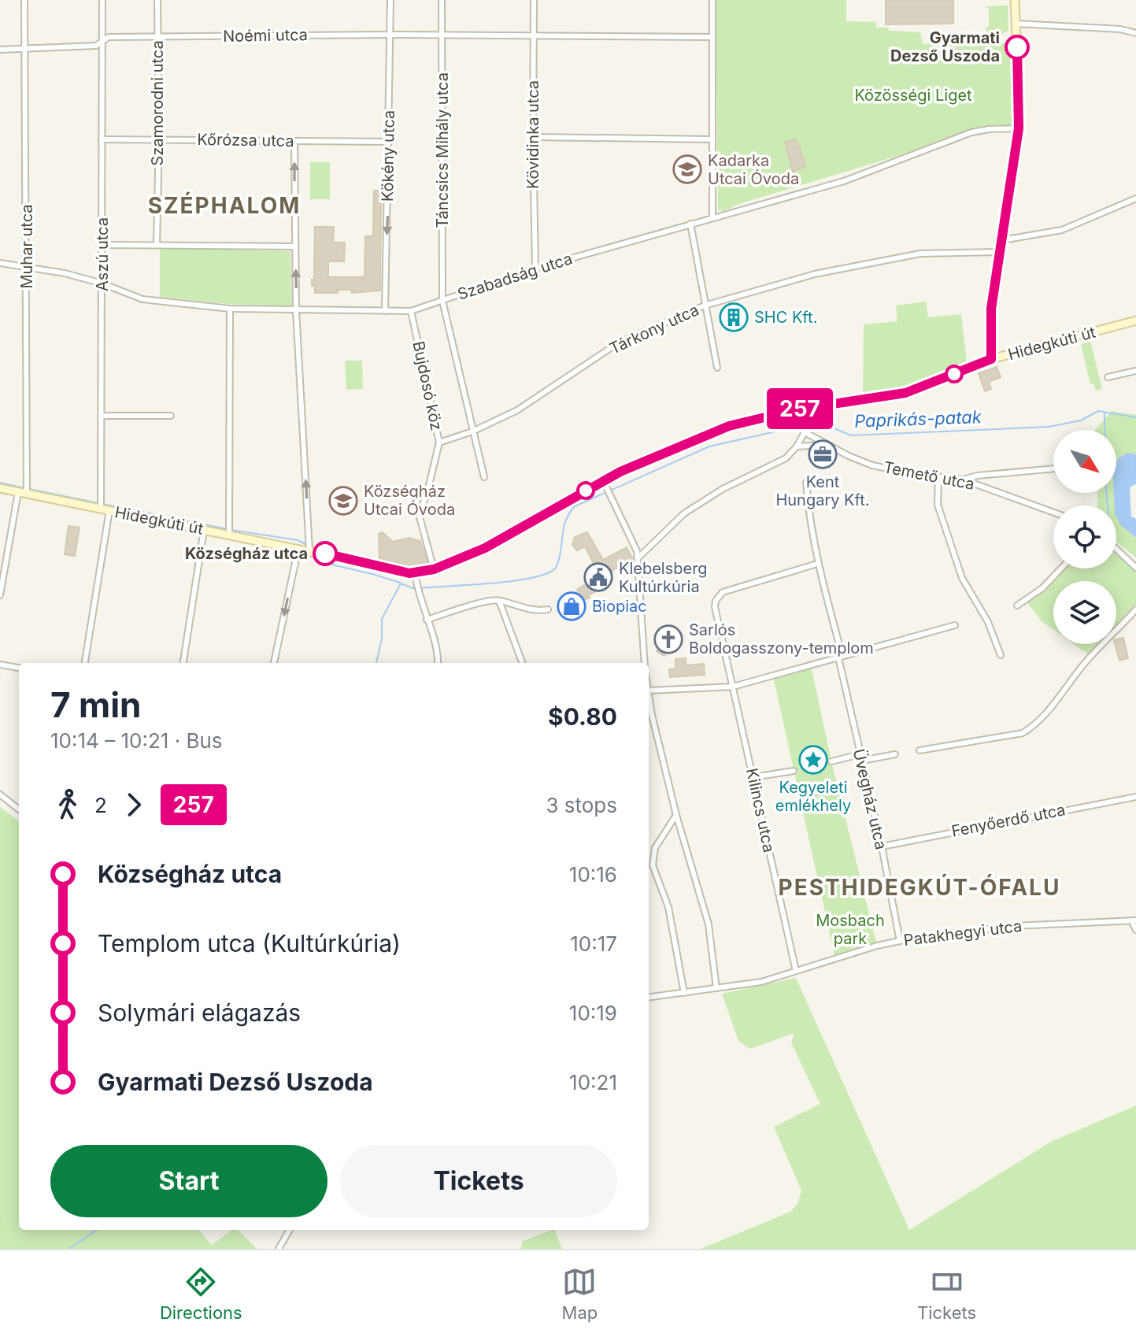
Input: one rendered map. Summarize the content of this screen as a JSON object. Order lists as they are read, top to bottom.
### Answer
{
  "streets": {
    "main road": ["Hidegkúti út"],
    "street": [
      "Noémi utca",
      "Szamorodni utca",
      "Kövidinka utca",
      "Kőrózsa utca",
      "Táncsics Mihály utca",
      "Kökény utca",
      "Muhar utca",
      "Aszú utca",
      "Szabadság utca",
      "Tárkony utca",
      "Bujdosó köz",
      "Temető utca",
      "Üvegház utca",
      "Kilincs utca",
      "Fenyőerdő utca",
      "Patakhegyi utca"
    ]
  },
  "crossings": [
    ["Noémi utca", "Szamorodni utca"],
    ["Noémi utca", "Kövidinka utca"],
    ["Noémi utca", "Táncsics Mihály utca"],
    ["Noémi utca", "Kökény utca"],
    ["Noémi utca", "Muhar utca"],
    ["Noémi utca", "Aszú utca"],
    ["Szamorodni utca", "Kőrózsa utca"],
    ["Kövidinka utca", "Szabadság utca"],
    ["Kőrózsa utca", "Kökény utca"],
    ["Kőrózsa utca", "Aszú utca"],
    ["Táncsics Mihály utca", "Szabadság utca"],
    ["Táncsics Mihály utca", "Tárkony utca"],
    ["Kökény utca", "Szabadság utca"],
    ["Muhar utca", "Szabadság utca"],
    ["Muhar utca", "Hidegkúti út"],
    ["Aszú utca", "Szabadság utca"],
    ["Aszú utca", "Hidegkúti út"],
    ["Szabadság utca", "Bujdosó köz"],
    ["Tárkony utca", "Bujdosó köz"],
    ["Hidegkúti út", "Bujdosó köz"],
    ["Üvegház utca", "Kilincs utca"],
    ["Üvegház utca", "Fenyőerdő utca"],
    ["Üvegház utca", "Patakhegyi utca"],
    ["Kilincs utca", "Patakhegyi utca"]
  ],
  "one_way": ["Kökény utca"],
  "districts": ["SZÉPHALOM", "PESTHIDEGKÚT-ÓFALU"],
  "water": ["Paprikás-patak"],
  "parks": ["Közösségi Liget", "Mosbach park"],
  "places": {
    "other": ["Gyarmati Dezső Uszoda", "Községház utca"],
    "school or university": ["Kadarka Utcai Óvoda", "Községház Utcai Óvoda"],
    "building": ["SHC Kft."],
    "office": ["Kent Hungary Kft."],
    "public building": ["Klebelsberg Kultúrkúria"],
    "shop": ["Biopiac"],
    "church": ["Sarlós Boldogasszony-templom"],
    "place": ["Kegyeleti emlékhely"]
  },
  "lines": ["bus line 257"],
  "north": "bottom right",
  "page": {
    "on_map": "257",
    "heading": ["7 min", "10:14 – 10:21 · Bus", "$0.80"],
    "legs": ["2", "257", "3 stops"],
    "list": [
      {
        "name": "Községház utca",
        "value": "10:16"
      },
      {
        "name": "Templom utca (Kultúrkúria)",
        "value": "10:17"
      },
      {
        "name": "Solymári elágazás",
        "value": "10:19"
      },
      {
        "name": "Gyarmati Dezső Uszoda",
        "value": "10:21"
      }
    ],
    "buttons": ["Start", "Tickets"],
    "tabs": ["Directions", "Map", "Tickets"]
  }
}
